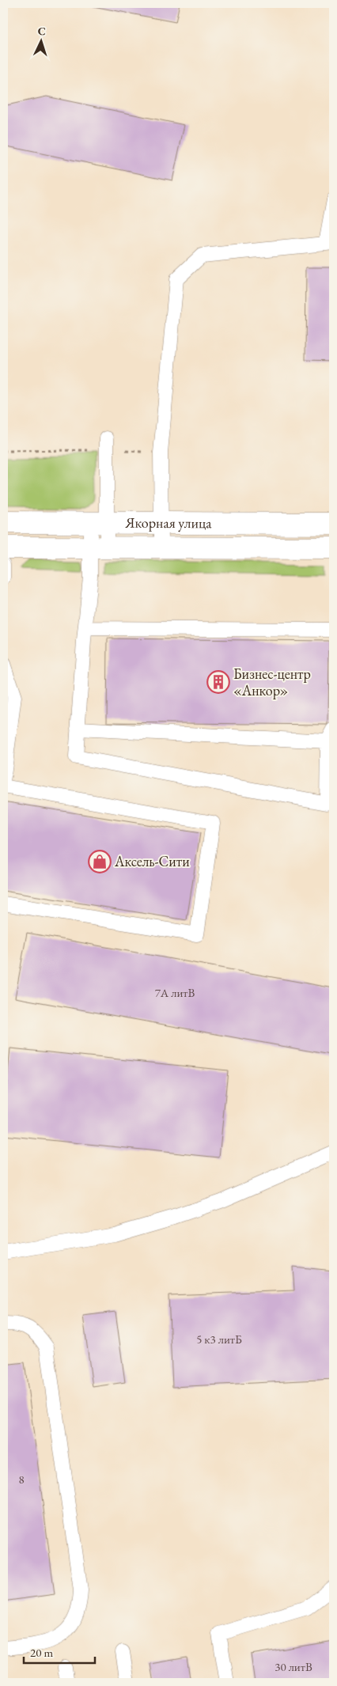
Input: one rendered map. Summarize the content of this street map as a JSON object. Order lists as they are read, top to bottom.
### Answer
{
  "streets": {
    "street": ["Якорная улица"]
  },
  "places": {
    "building": ["Бизнес-центр «Анкор»"],
    "shop": ["Аксель-Сити"]
  },
  "house_numbers": [
    "7А литВ",
    "5 к3 литБ",
    "8",
    "30 литВ"
  ],
  "scale_bar": "20 m",
  "north": "top"
}
